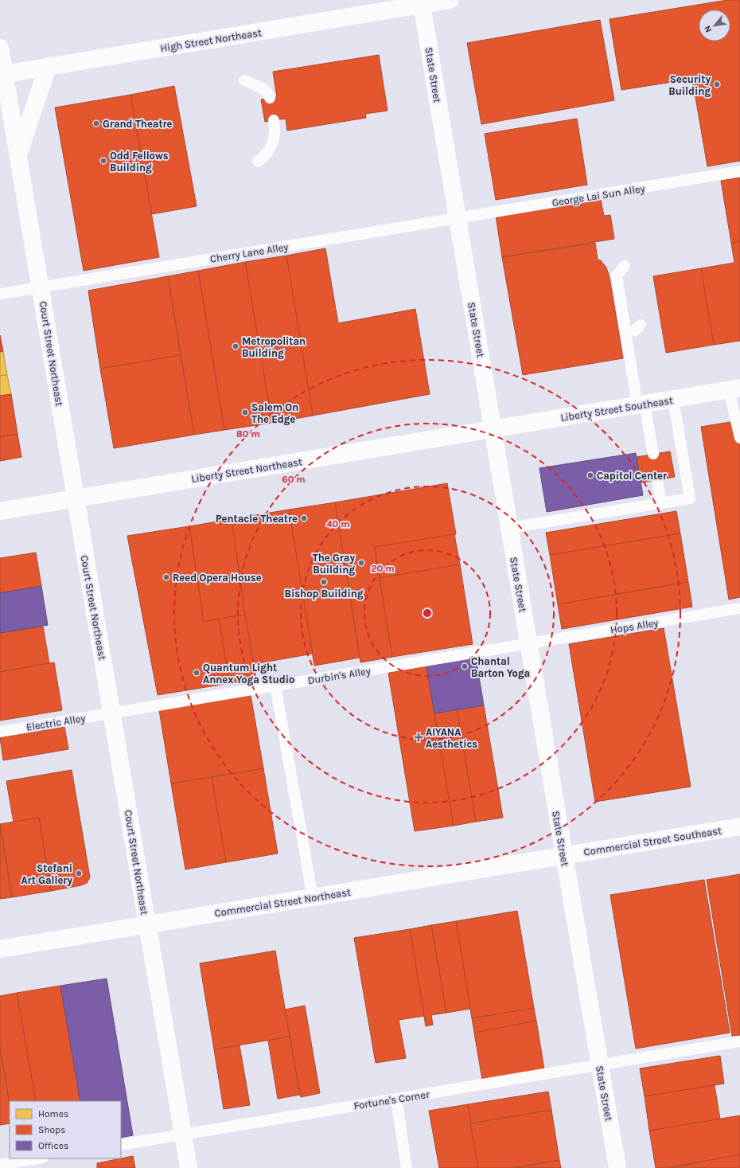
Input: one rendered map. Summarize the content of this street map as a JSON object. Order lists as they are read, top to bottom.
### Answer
{
  "streets": {
    "main road": [
      "High Street Northeast",
      "State Street",
      "Court Street Northeast",
      "Liberty Street Southeast",
      "Liberty Street Northeast",
      "Commercial Street Southeast",
      "Commercial Street Northeast"
    ],
    "lane": [
      "George Lai Sun Alley",
      "Cherry Lane Alley",
      "Hops Alley",
      "Durbin's Alley",
      "Electric Alley",
      "Fortune's Corner"
    ]
  },
  "crossings": [
    ["High Street Northeast", "State Street"],
    ["High Street Northeast", "Court Street Northeast"],
    ["State Street", "George Lai Sun Alley"],
    ["State Street", "Cherry Lane Alley"],
    ["State Street", "Liberty Street Southeast"],
    ["State Street", "Liberty Street Northeast"],
    ["State Street", "Hops Alley"],
    ["State Street", "Durbin's Alley"],
    ["State Street", "Commercial Street Southeast"],
    ["State Street", "Commercial Street Northeast"],
    ["State Street", "Fortune's Corner"],
    ["George Lai Sun Alley", "Cherry Lane Alley"],
    ["Cherry Lane Alley", "Court Street Northeast"],
    ["Court Street Northeast", "Liberty Street Northeast"],
    ["Court Street Northeast", "Durbin's Alley"],
    ["Court Street Northeast", "Electric Alley"],
    ["Court Street Northeast", "Commercial Street Northeast"],
    ["Court Street Northeast", "Fortune's Corner"],
    ["Liberty Street Southeast", "Liberty Street Northeast"],
    ["Hops Alley", "Durbin's Alley"],
    ["Durbin's Alley", "Electric Alley"],
    ["Commercial Street Southeast", "Commercial Street Northeast"]
  ],
  "places": {
    "other": [
      "Security Building",
      "Grand Theatre",
      "Odd Fellows Building",
      "Metropolitan Building",
      "Salem On The Edge",
      "Capitol Center",
      "Pentacle Theatre",
      "The Gray Building",
      "Reed Opera House",
      "Bishop Building",
      "Chantal Barton Yoga",
      "Quantum Light Annex Yoga Studio",
      "Stefani Art Gallery"
    ],
    "health": ["AIYANA Aesthetics"]
  },
  "legend": ["Homes", "Shops", "Offices"],
  "north": "bottom left",
  "rings": [
    "80 m",
    "60 m",
    "40 m",
    "20 m"
  ]
}
